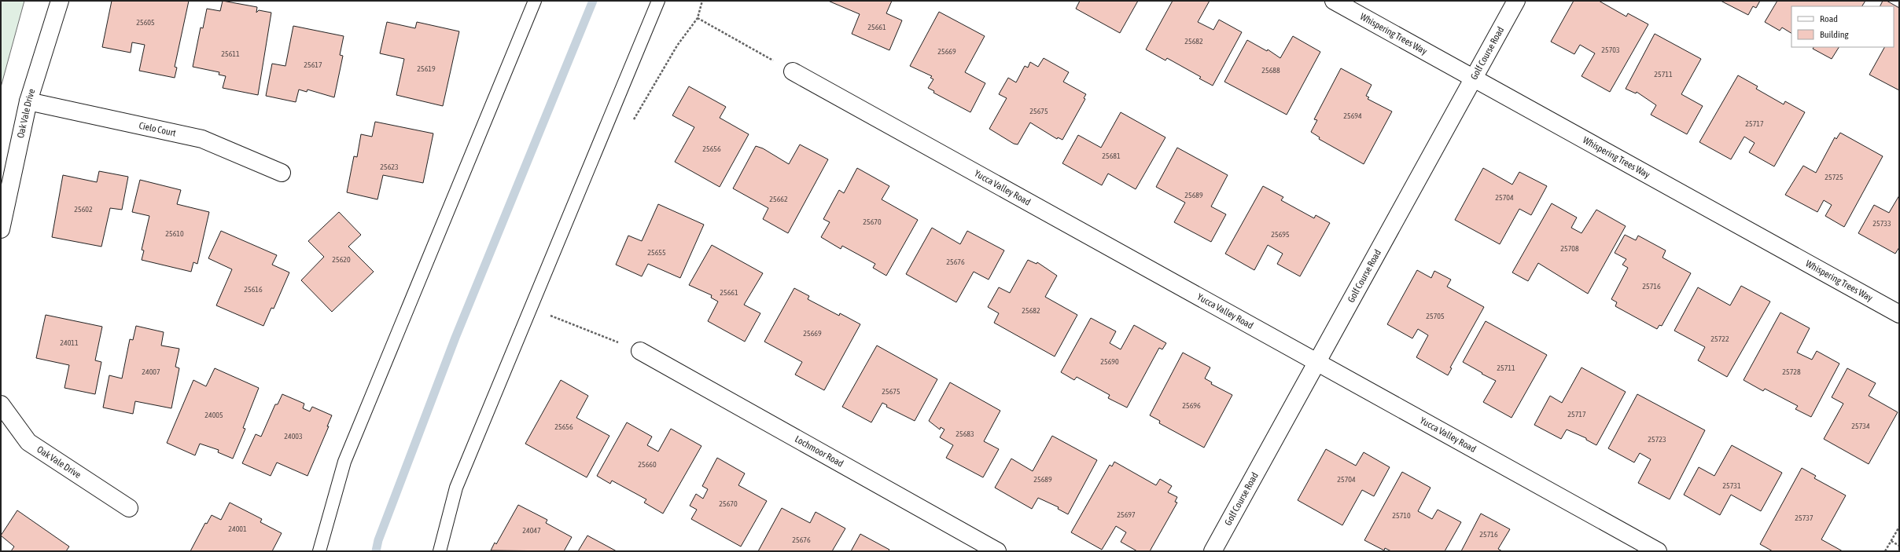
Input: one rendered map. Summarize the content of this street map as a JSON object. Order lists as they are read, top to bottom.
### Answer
{
  "streets": {
    "street": [
      "Whispering Trees Way",
      "Golf Course Road",
      "Oak Vale Drive",
      "Cielo Court",
      "Yucca Valley Road",
      "Lochmoor Road"
    ]
  },
  "crossings": [
    ["Whispering Trees Way", "Golf Course Road"],
    ["Golf Course Road", "Yucca Valley Road"],
    ["Oak Vale Drive", "Cielo Court"]
  ],
  "house_numbers": [
    "25605",
    "25661",
    "25682",
    "25703",
    "25669",
    "25611",
    "25617",
    "25619",
    "25688",
    "25711",
    "25675",
    "25694",
    "25717",
    "25656",
    "25681",
    "25623",
    "25725",
    "25689",
    "25704",
    "25662",
    "25602",
    "25670",
    "25733",
    "25610",
    "25695",
    "25708",
    "25655",
    "25620",
    "25676",
    "25716",
    "25616",
    "25661",
    "25682",
    "25705",
    "25669",
    "25722",
    "24011",
    "25690",
    "25711",
    "24007",
    "25728",
    "25675",
    "25696",
    "25717",
    "24005",
    "25734",
    "25656",
    "25683",
    "24003",
    "25723",
    "25660",
    "25689",
    "25704",
    "25731",
    "25670",
    "25697",
    "25710",
    "25737",
    "24001",
    "24047",
    "25716",
    "25676"
  ],
  "legend": ["Road", "Building"]
}
